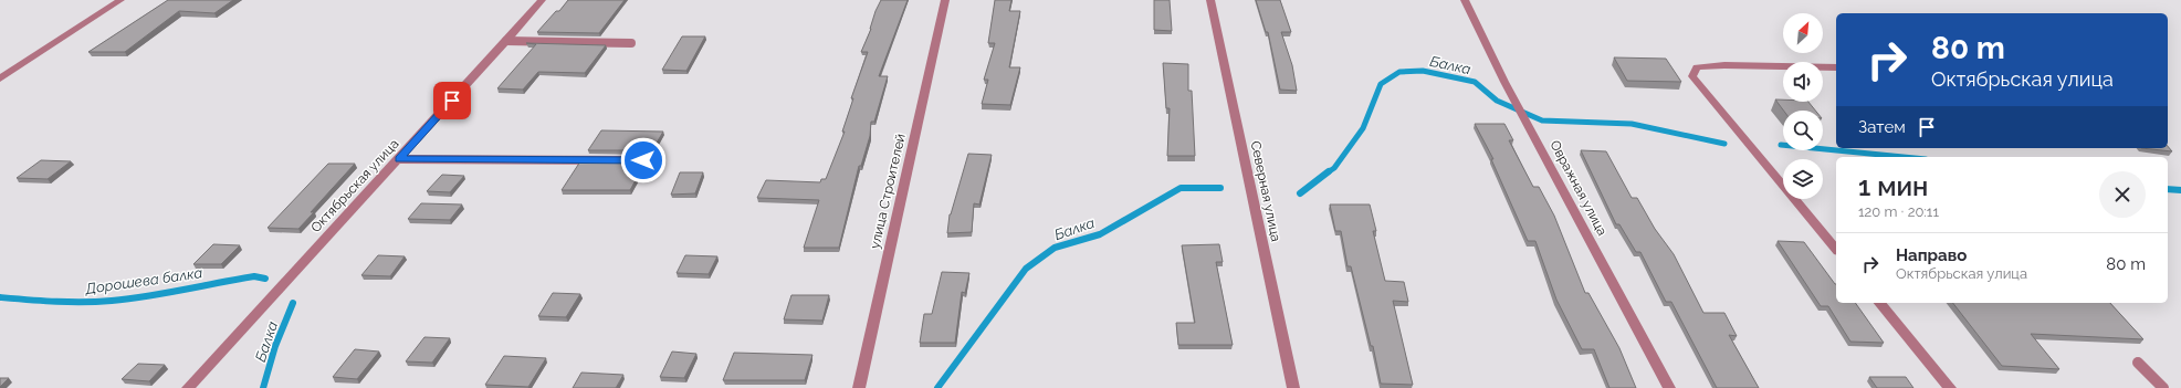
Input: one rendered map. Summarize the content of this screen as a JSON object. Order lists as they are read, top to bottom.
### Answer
{
  "streets": {
    "street": [
      "Октябрьская улица",
      "Овражная улица",
      "улица Строителей",
      "Северная улица"
    ]
  },
  "water": ["Балка", "Дорошева балка"],
  "north": "top right",
  "page": {
    "turn": ["80 m", "Октябрьская улица"],
    "then": "Затем",
    "heading": ["1 мин", "120 m · 20:11"],
    "list": [
      {
        "name": "Направо",
        "note": "Октябрьская улица",
        "value": "80 m"
      }
    ]
  }
}
